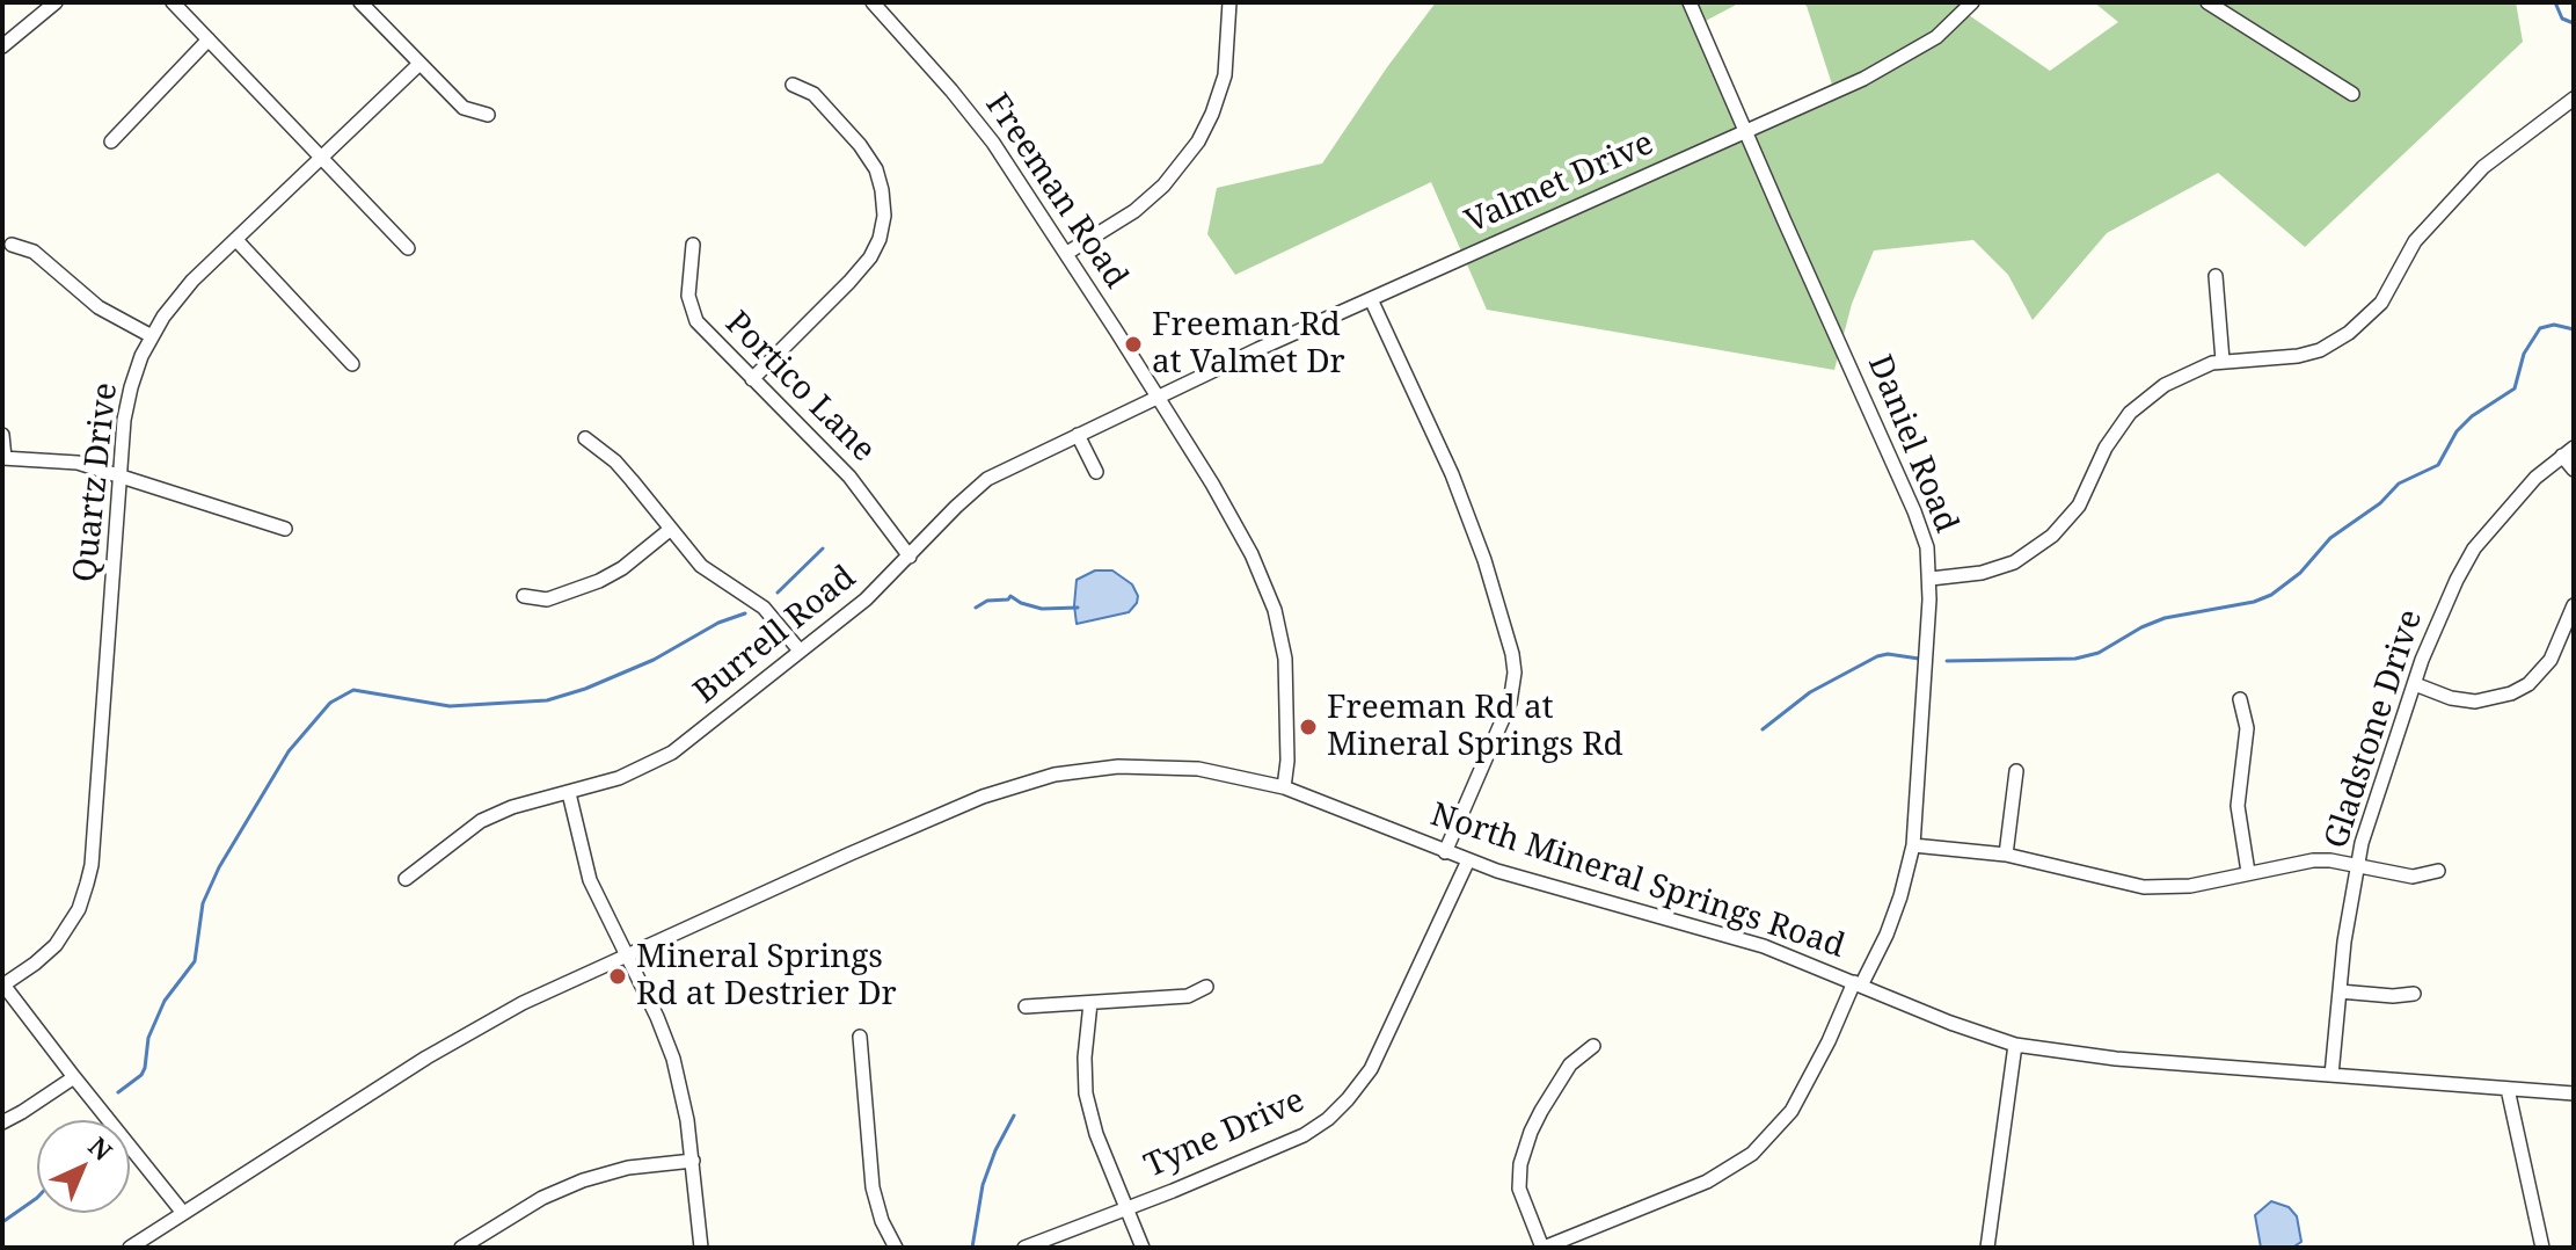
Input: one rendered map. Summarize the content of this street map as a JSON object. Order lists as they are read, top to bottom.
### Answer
{
  "streets": {
    "street": [
      "Valmet Drive",
      "Freeman Road",
      "Portico Lane",
      "Daniel Road",
      "Quartz Drive",
      "Burrell Road",
      "Gladstone Drive",
      "North Mineral Springs Road",
      "Tyne Drive"
    ]
  },
  "crossings": [
    ["Valmet Drive", "Freeman Road"],
    ["Valmet Drive", "Daniel Road"],
    ["Valmet Drive", "Burrell Road"],
    ["Freeman Road", "Burrell Road"],
    ["Freeman Road", "North Mineral Springs Road"],
    ["Portico Lane", "Burrell Road"],
    ["Daniel Road", "North Mineral Springs Road"],
    ["Gladstone Drive", "North Mineral Springs Road"],
    ["North Mineral Springs Road", "Tyne Drive"]
  ],
  "places": ["Freeman Rd at Valmet Dr", "Freeman Rd at Mineral Springs Rd", "Mineral Springs Rd at Destrier Dr"],
  "north": "top right"
}
